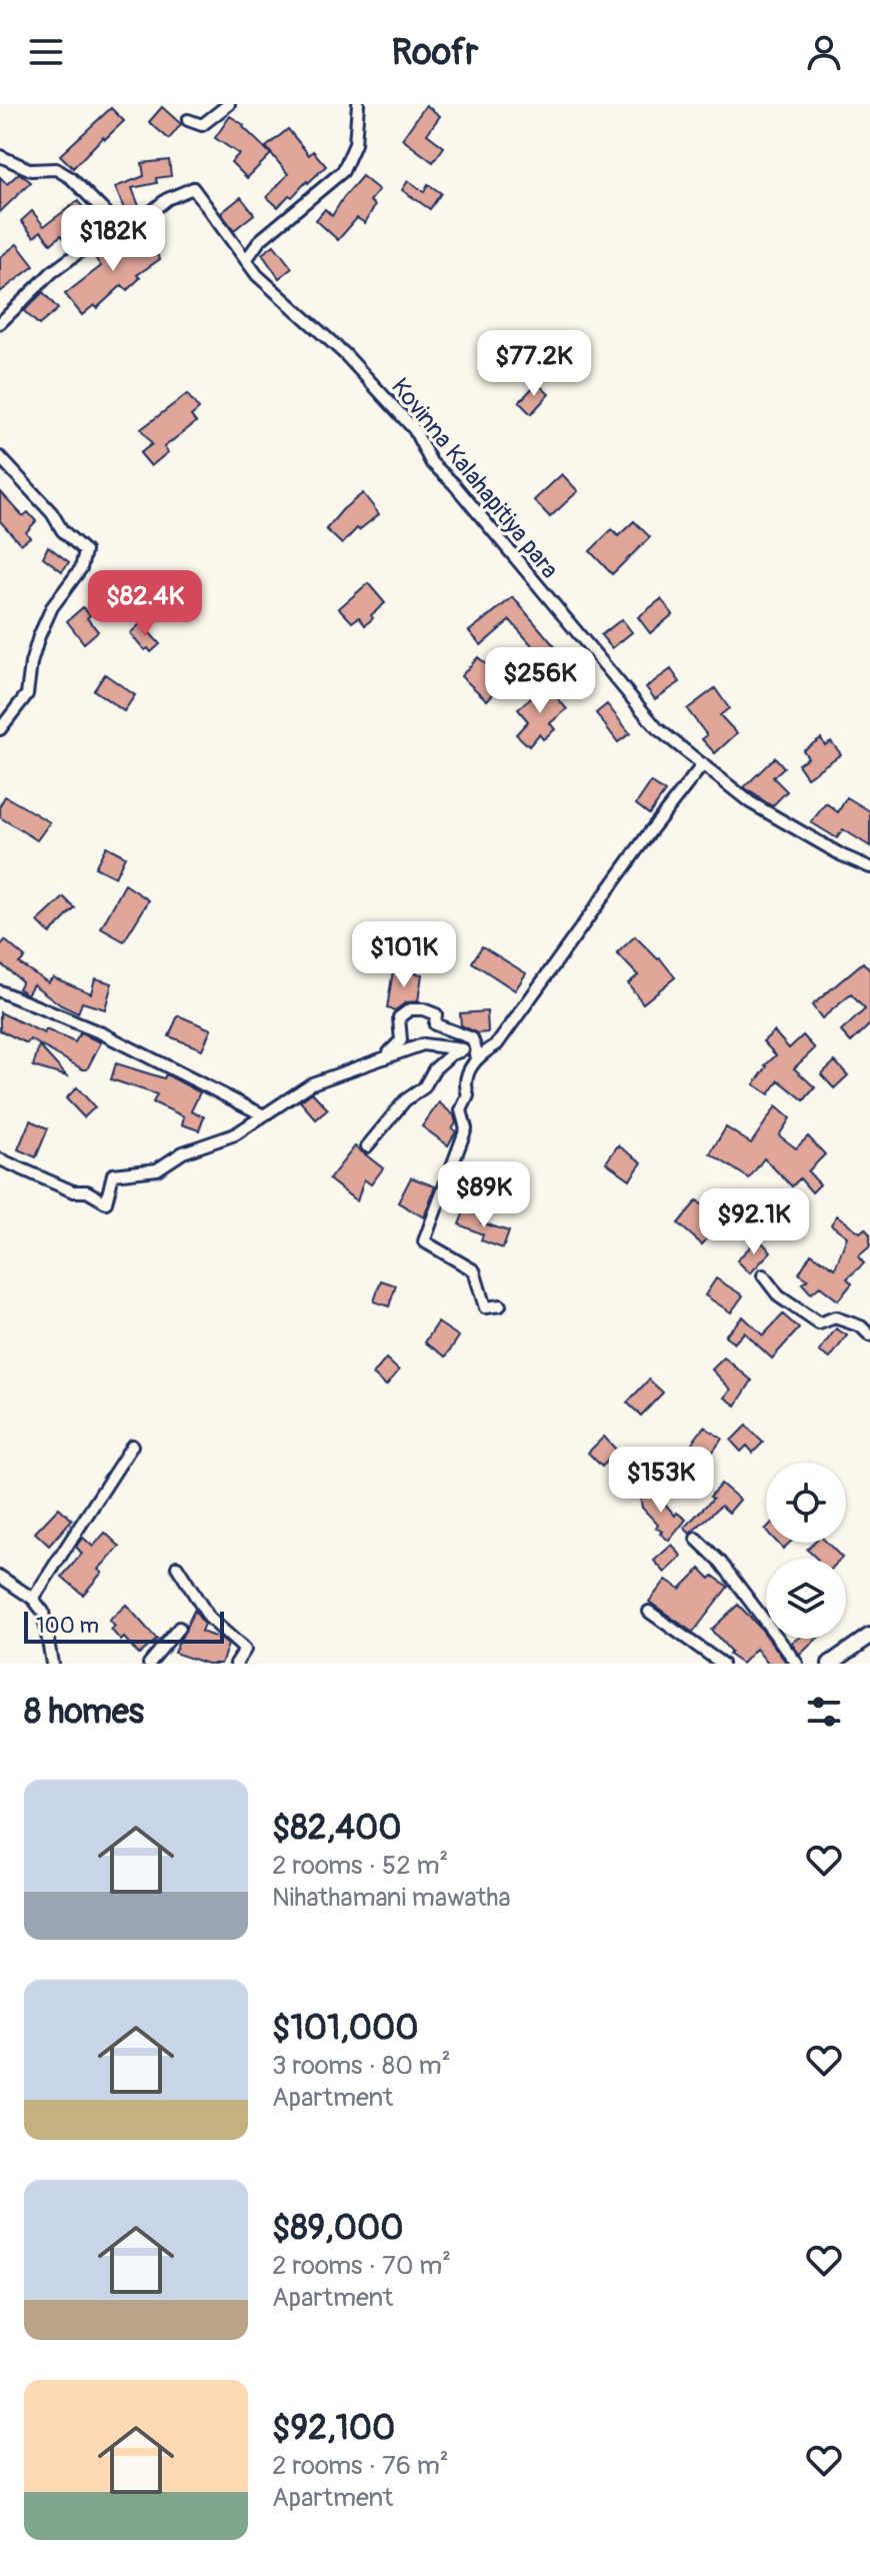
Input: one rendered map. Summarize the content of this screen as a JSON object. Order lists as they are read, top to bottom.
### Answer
{
  "streets": {
    "street": ["Kovinna Kalahapitiya para"]
  },
  "scale_bar": "100 m",
  "page": {
    "header": "Roofr",
    "price": [
      "$182K",
      "$77.2K",
      "$82.4K",
      "$256K",
      "$101K",
      "$89K",
      "$92.1K",
      "$153K"
    ],
    "scale": "100 m",
    "heading": "8 homes",
    "list": [
      {
        "name": "$82,400",
        "note": "2 rooms · 52 m² · Nihathamani mawatha"
      },
      {
        "name": "$101,000",
        "note": "3 rooms · 80 m² · Apartment"
      },
      {
        "name": "$89,000",
        "note": "2 rooms · 70 m² · Apartment"
      },
      {
        "name": "$92,100",
        "note": "2 rooms · 76 m² · Apartment"
      }
    ]
  }
}
